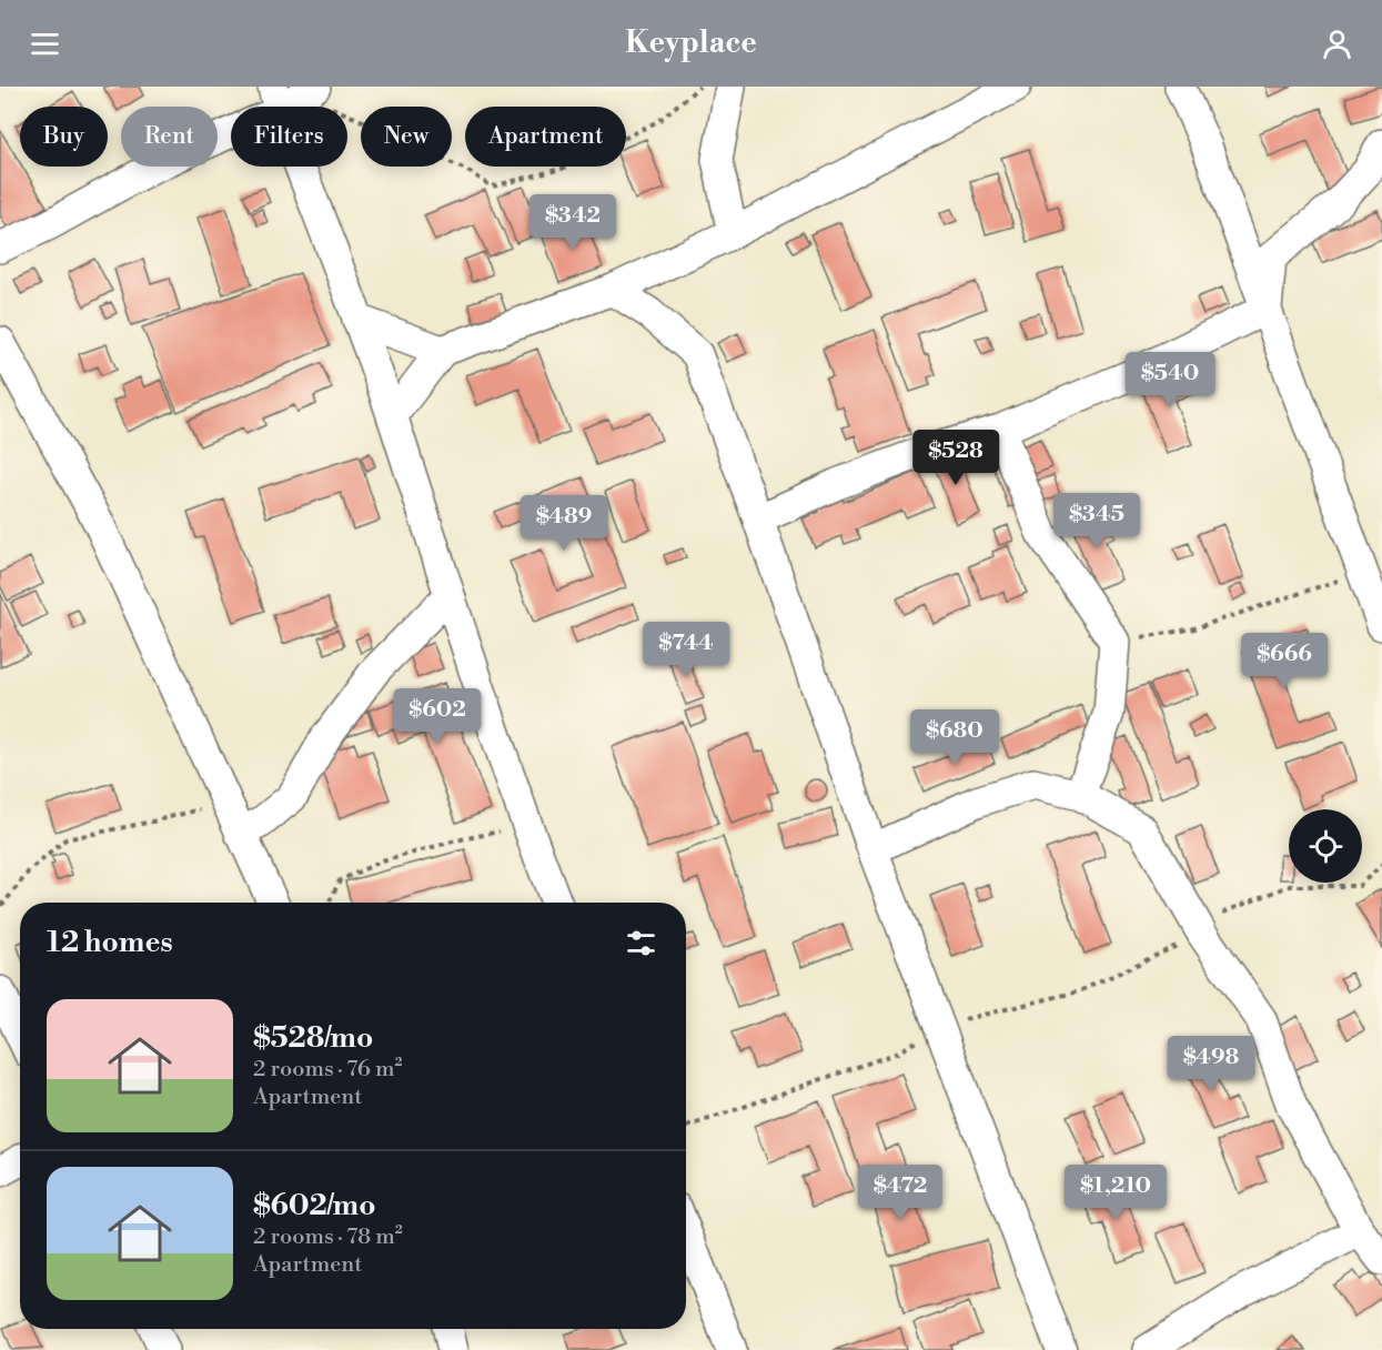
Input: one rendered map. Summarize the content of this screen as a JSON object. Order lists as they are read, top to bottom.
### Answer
{
  "page": {
    "header": "Keyplace",
    "chip": [
      "Buy",
      "Rent",
      "Filters",
      "New",
      "Apartment"
    ],
    "price": [
      "$342",
      "$540",
      "$528",
      "$345",
      "$489",
      "$744",
      "$666",
      "$602",
      "$680",
      "$498",
      "$472",
      "$1,210"
    ],
    "heading": "12 homes",
    "list": [
      {
        "name": "$528/mo",
        "note": "2 rooms · 76 m² · Apartment"
      },
      {
        "name": "$602/mo",
        "note": "2 rooms · 78 m² · Apartment"
      }
    ]
  }
}
